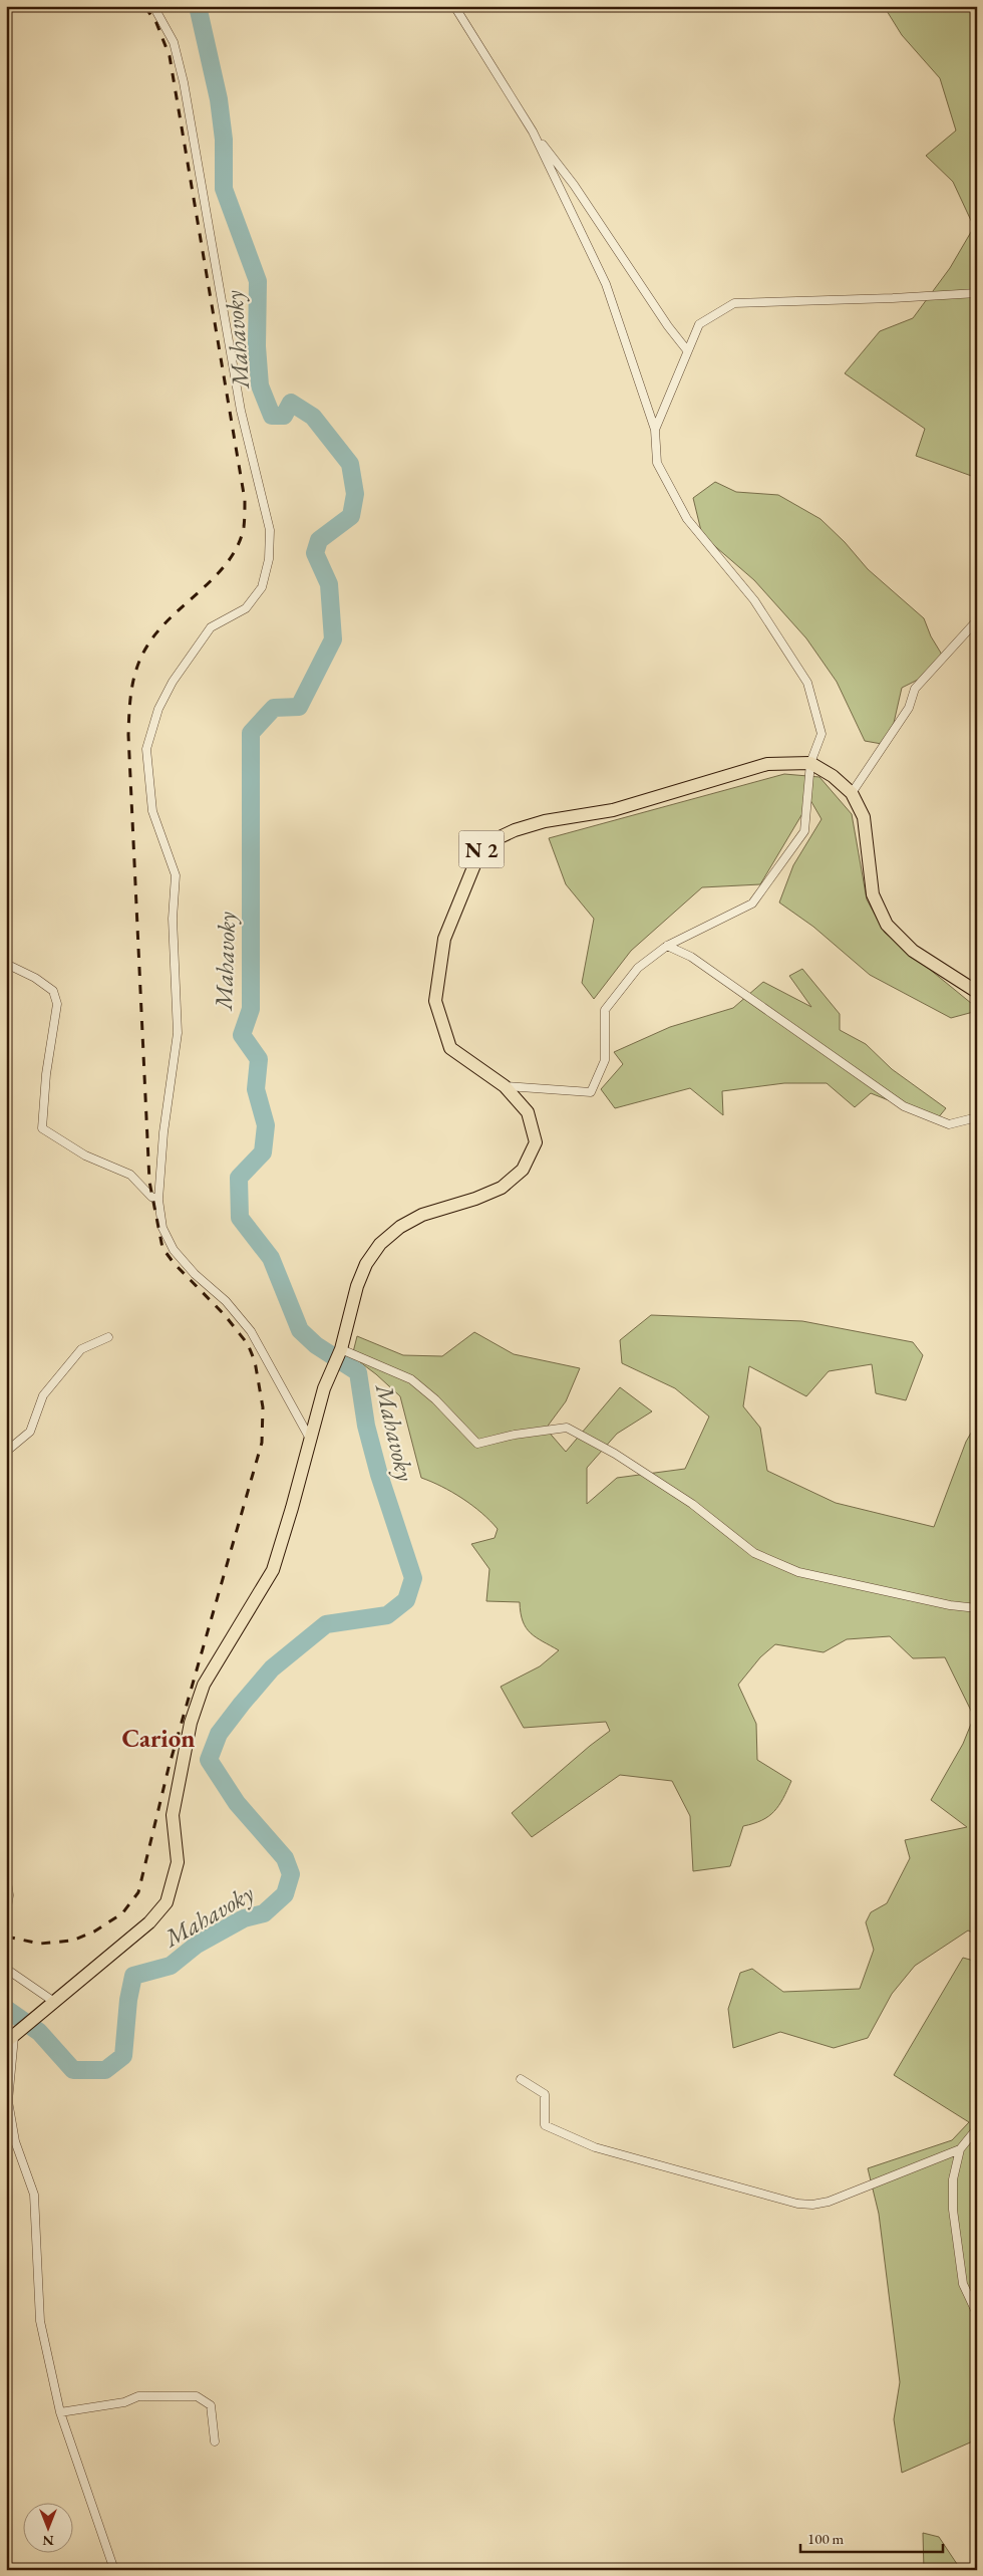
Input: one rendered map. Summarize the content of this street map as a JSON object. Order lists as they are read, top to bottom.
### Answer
{
  "streets": {
    "main road": ["N 2"]
  },
  "districts": ["Carion"],
  "water": ["Mahavoky"],
  "scale_bar": "100 m",
  "north": "bottom"
}
